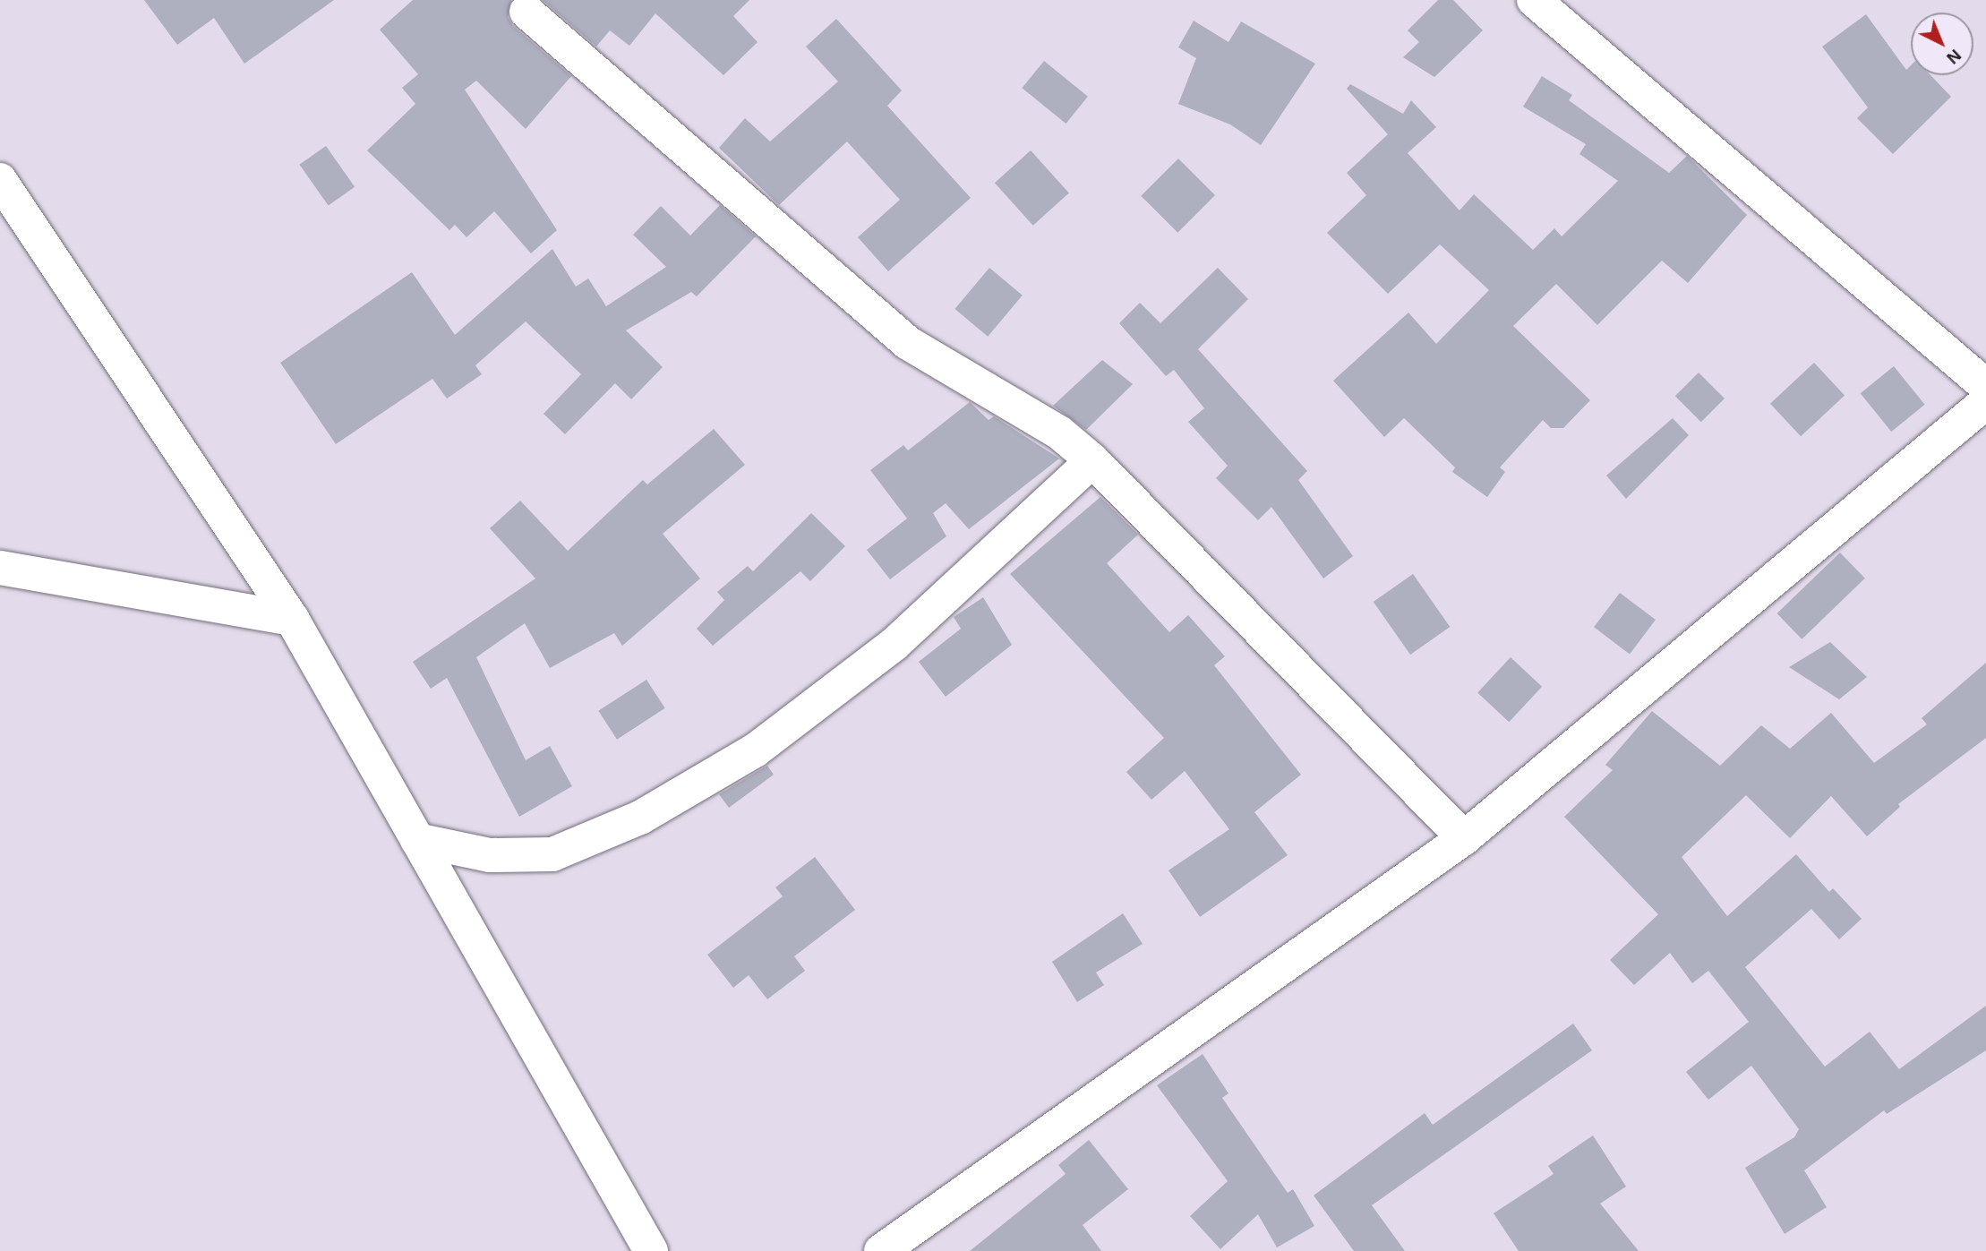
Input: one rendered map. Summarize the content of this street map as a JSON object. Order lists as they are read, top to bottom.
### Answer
{
  "north": "bottom right"
}
